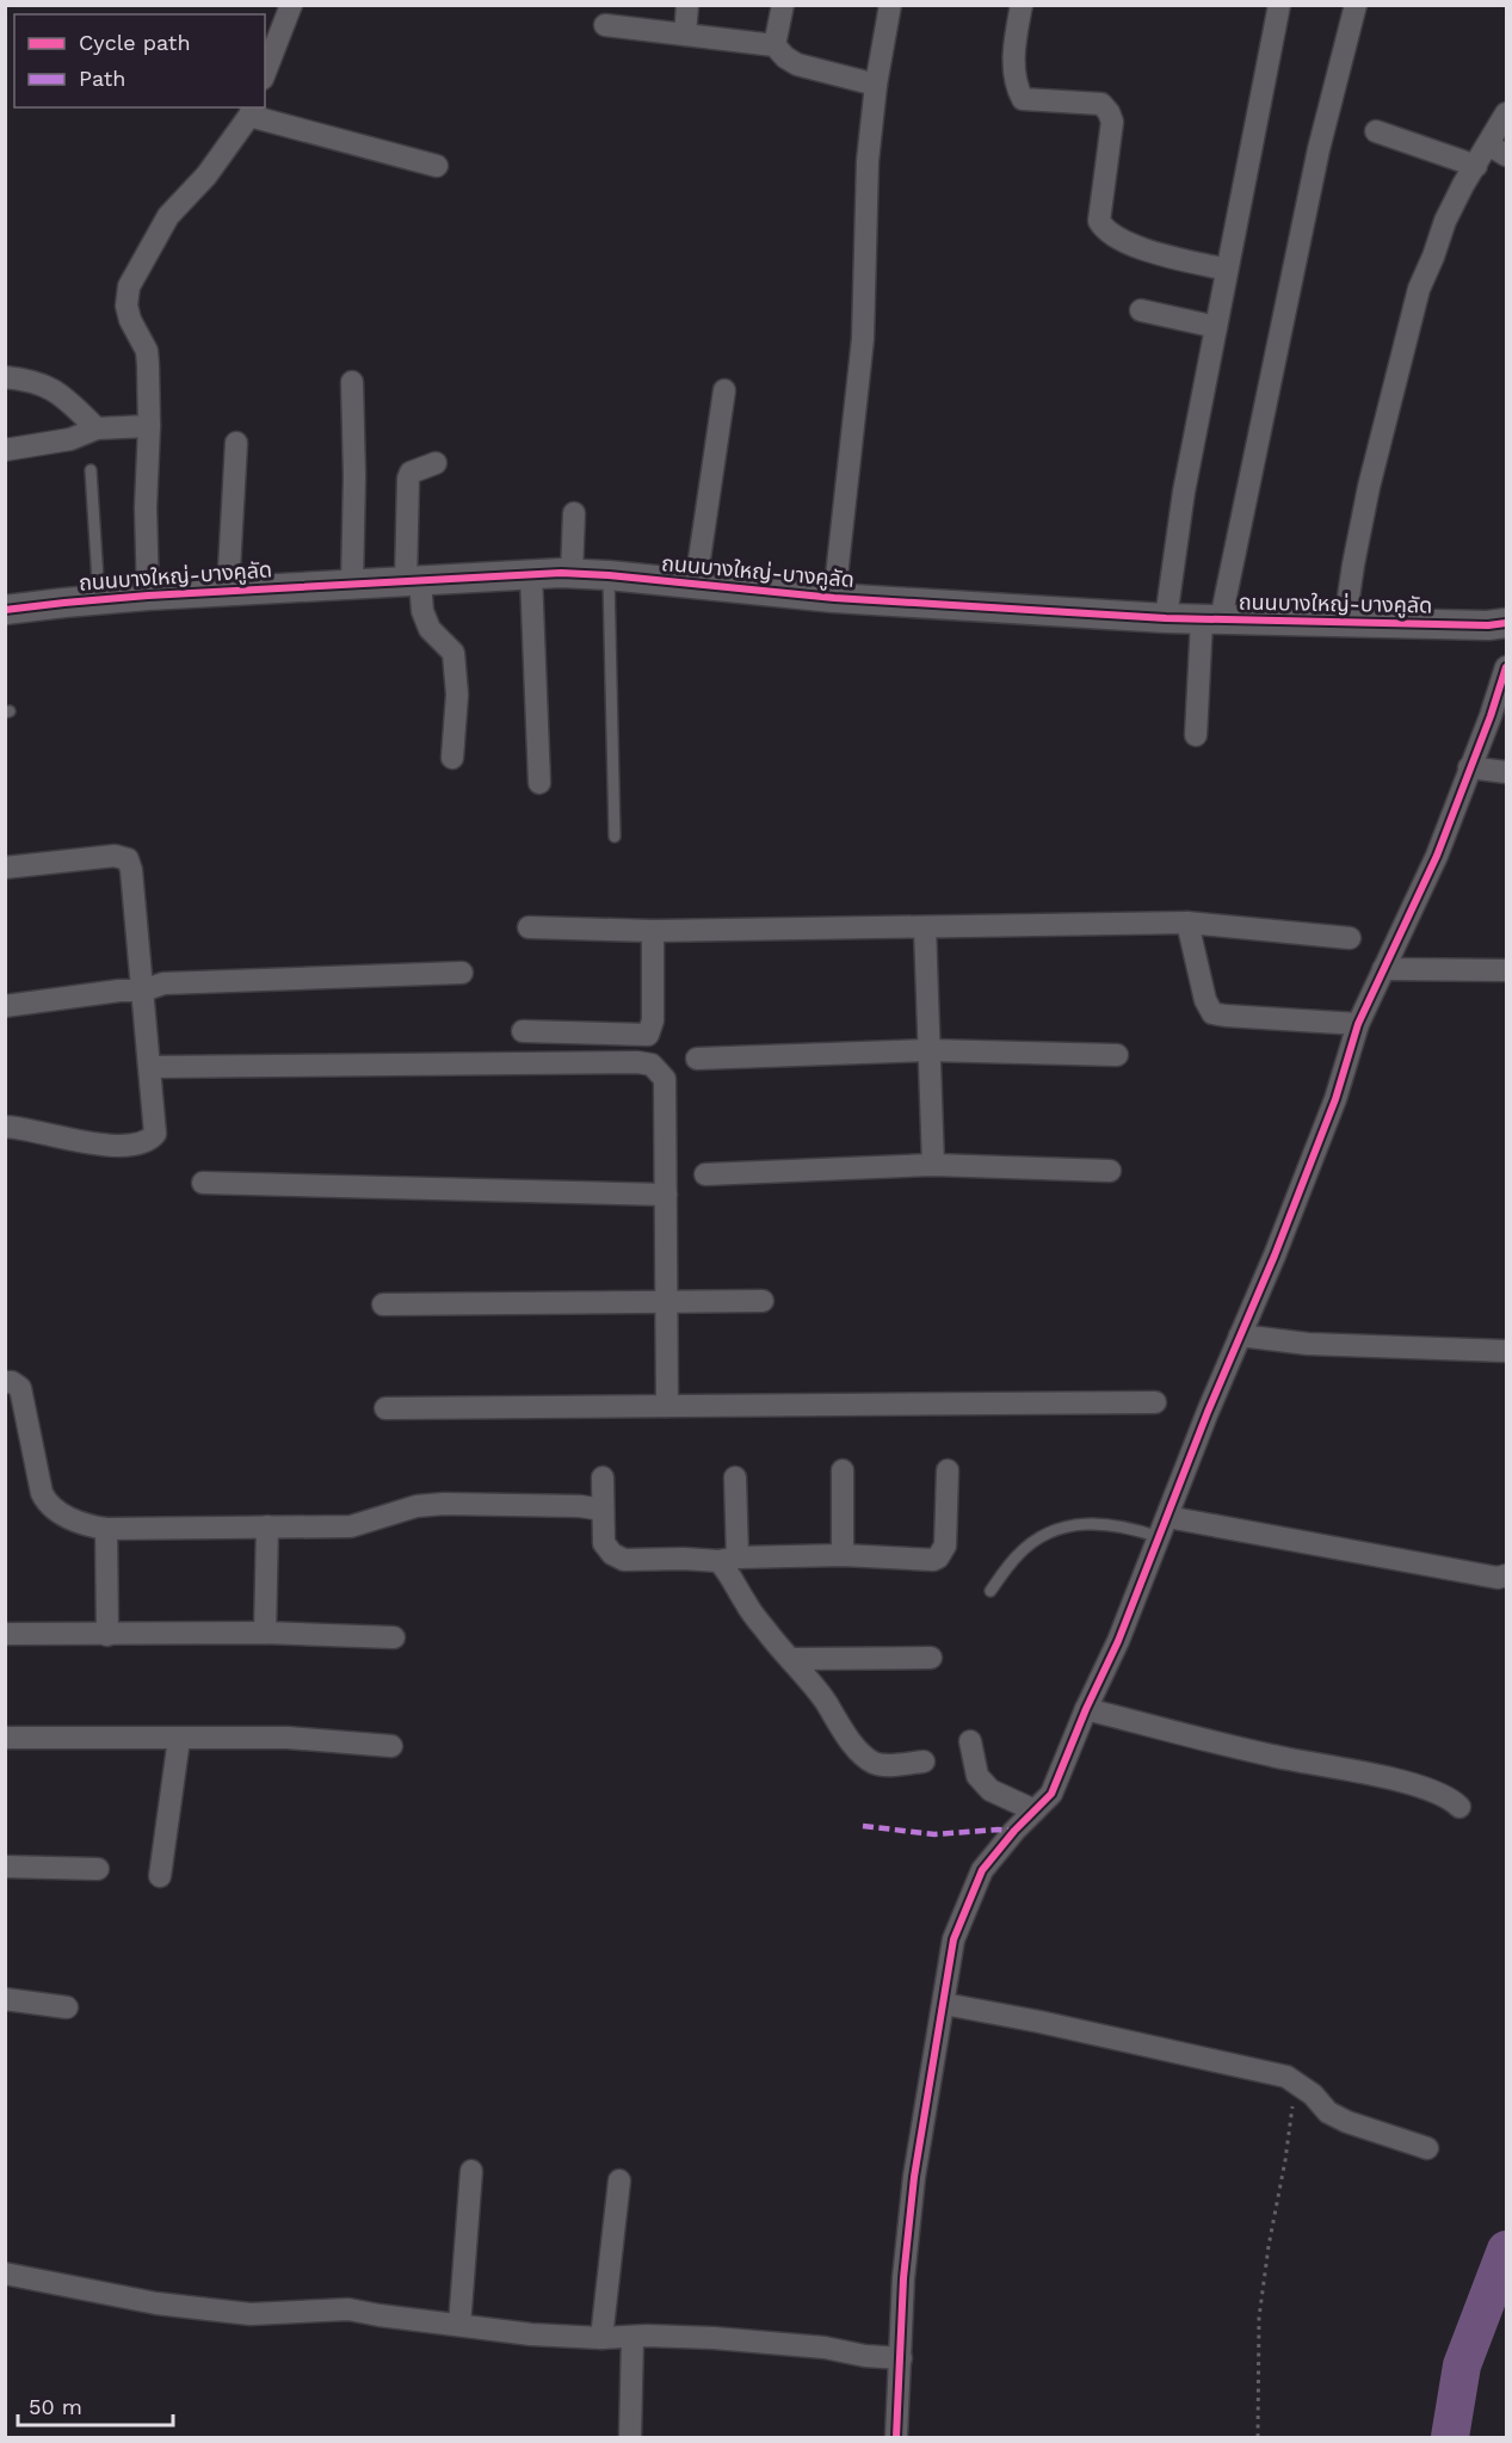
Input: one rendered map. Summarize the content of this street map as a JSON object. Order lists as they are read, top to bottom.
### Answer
{
  "streets": {
    "street": ["ถนนบางใหญ่-บางคูลัด"]
  },
  "legend": ["Cycle path", "Path"],
  "scale_bar": "50 m"
}
